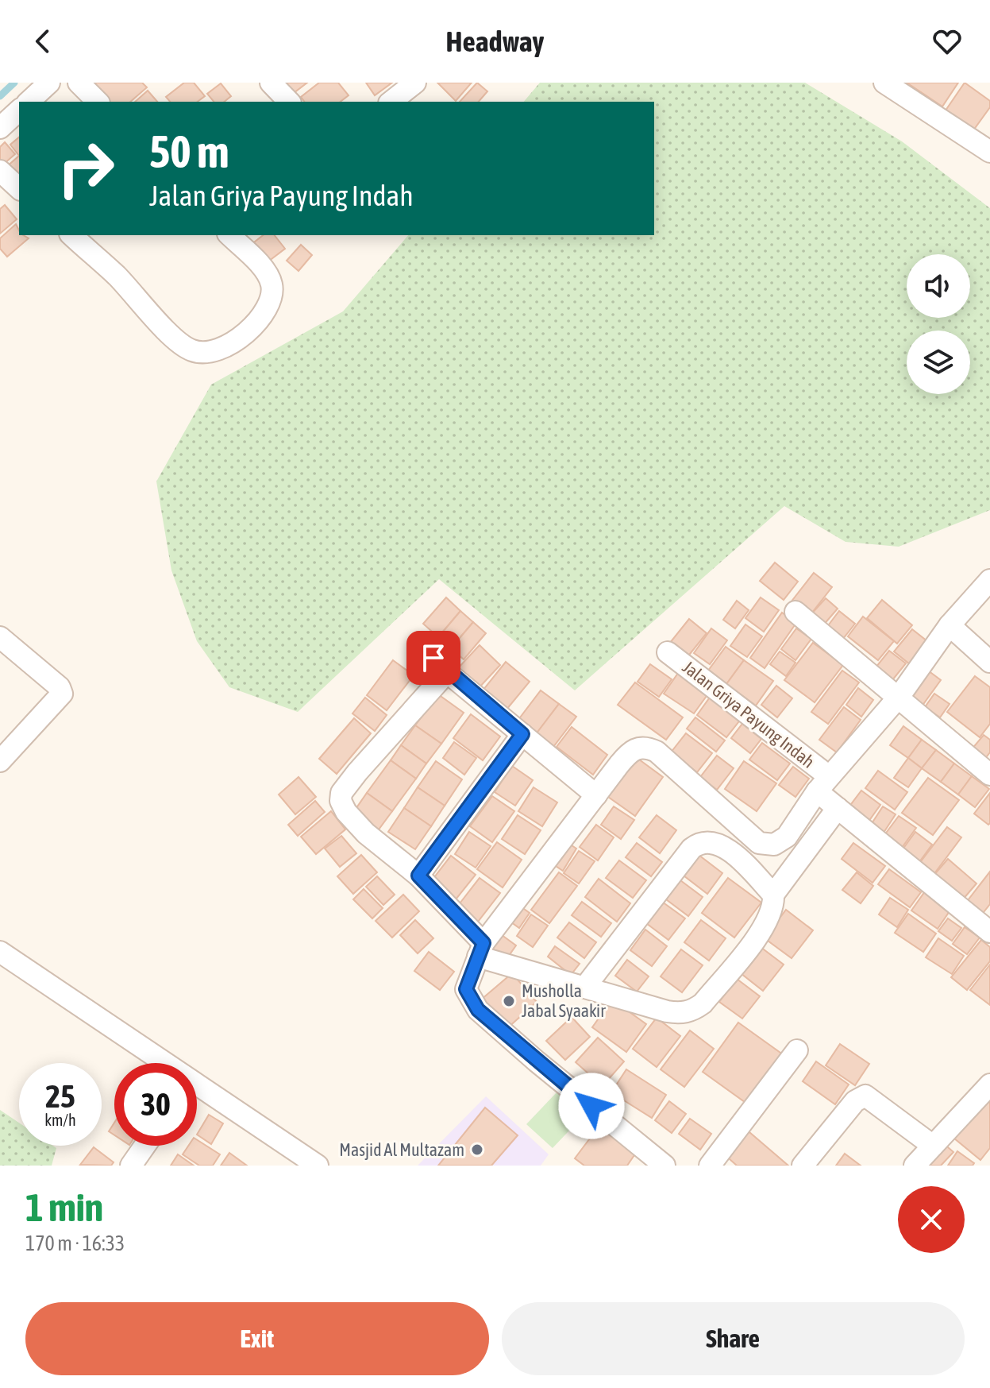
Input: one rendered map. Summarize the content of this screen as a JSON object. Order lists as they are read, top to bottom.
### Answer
{
  "streets": {
    "street": ["Jalan Griya Payung Indah"]
  },
  "places": ["Musholla Jabal Syaakir", "Masjid Al Multazam"],
  "page": {
    "header": "Headway",
    "turn": ["50 m", "Jalan Griya Payung Indah"],
    "speed": "25 km/h",
    "limit": "30",
    "heading": ["1 min", "170 m · 16:33"],
    "buttons": ["Exit", "Share"]
  }
}
